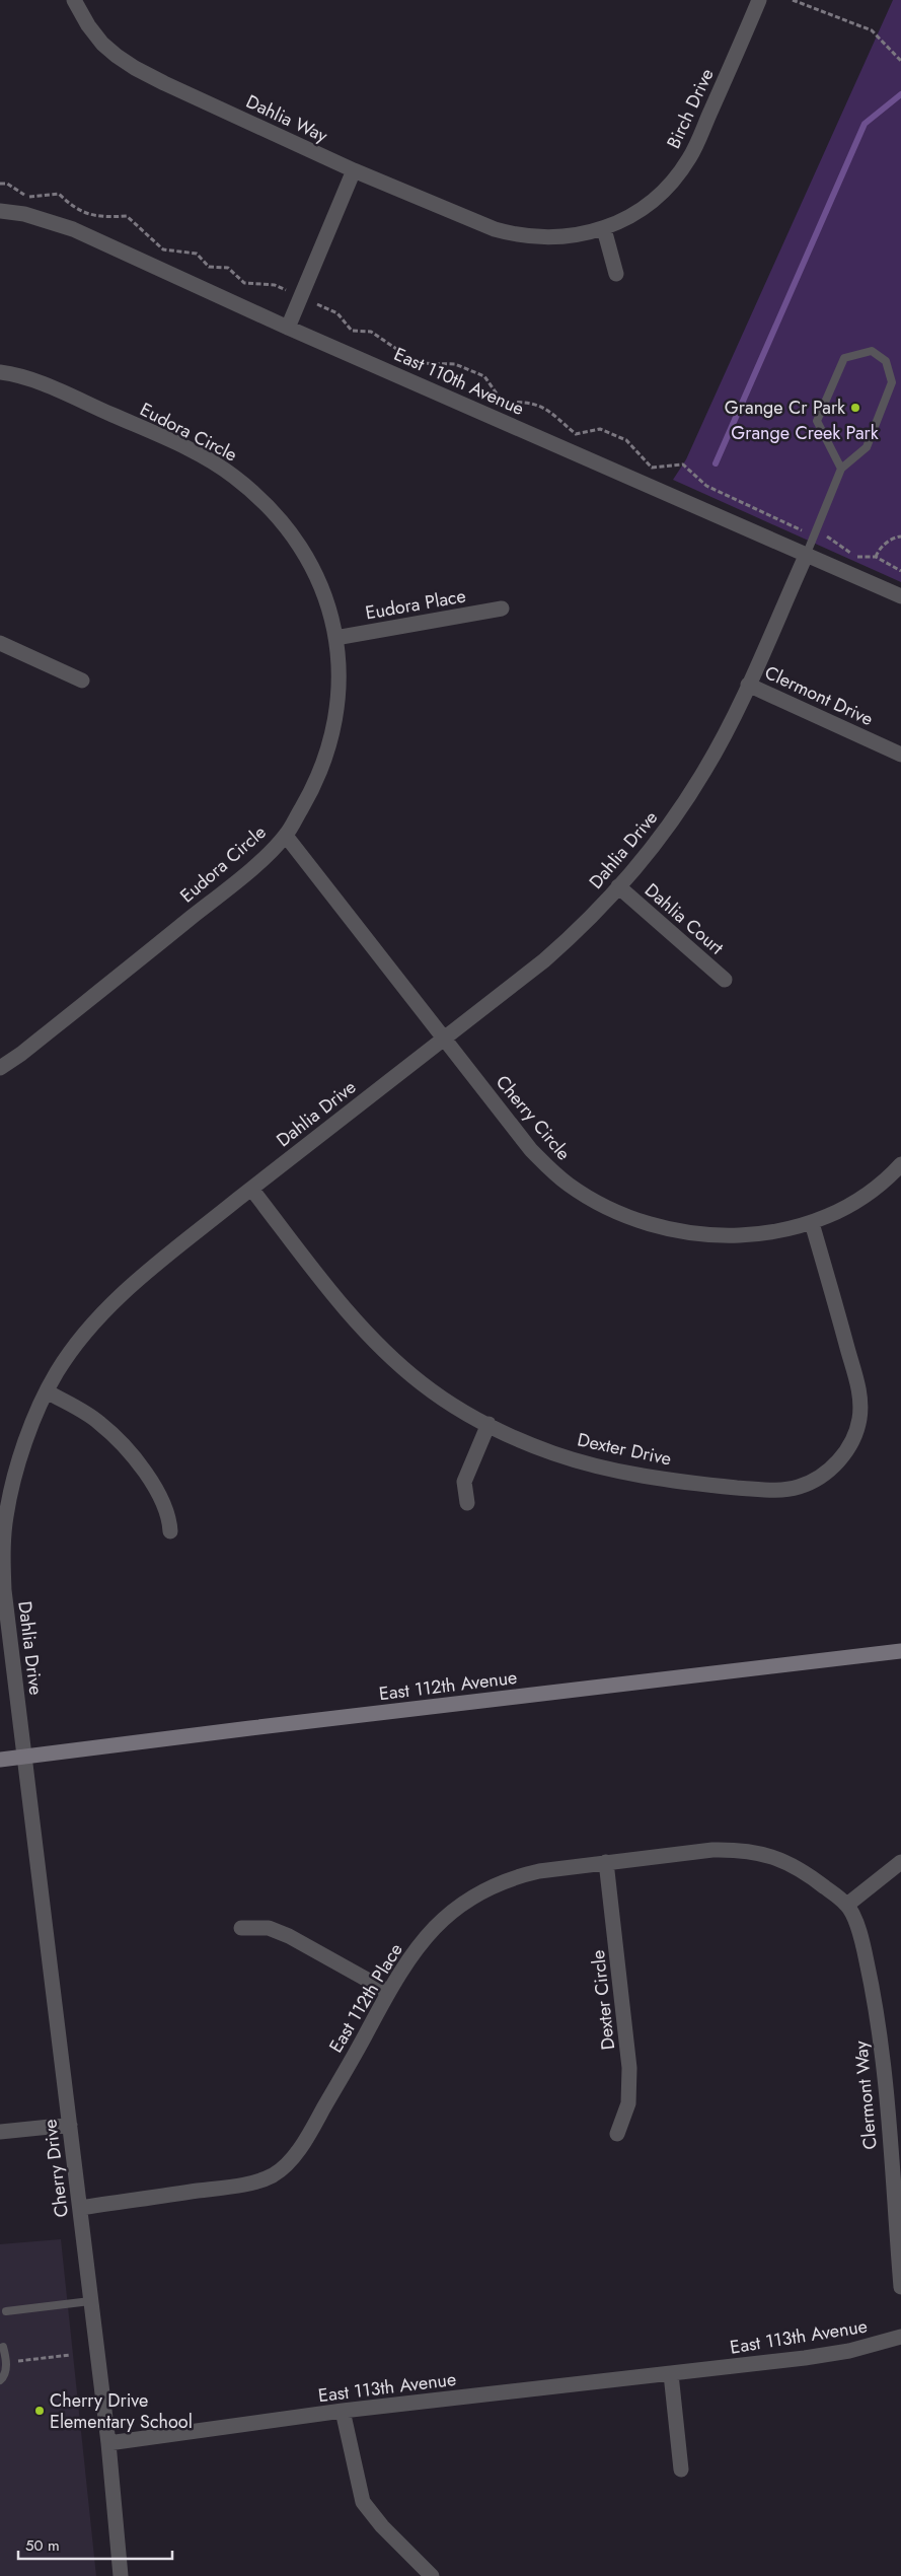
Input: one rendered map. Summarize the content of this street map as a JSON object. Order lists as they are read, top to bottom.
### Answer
{
  "streets": {
    "street": [
      "Birch Drive",
      "Dahlia Way",
      "East 110th Avenue",
      "Eudora Circle",
      "Eudora Place",
      "Clermont Drive",
      "Dahlia Drive",
      "Dahlia Court",
      "Cherry Circle",
      "Dexter Drive",
      "East 112th Avenue",
      "East 112th Place",
      "Dexter Circle",
      "Clermont Way",
      "Cherry Drive",
      "East 113th Avenue"
    ]
  },
  "crossings": [
    ["Birch Drive", "Dahlia Way"],
    ["East 110th Avenue", "Dahlia Drive"],
    ["Eudora Circle", "Eudora Place"],
    ["Eudora Circle", "Cherry Circle"],
    ["Clermont Drive", "Dahlia Drive"],
    ["Dahlia Drive", "Dahlia Court"],
    ["Dahlia Drive", "Cherry Circle"],
    ["Dahlia Drive", "Dexter Drive"],
    ["Dahlia Drive", "East 112th Avenue"],
    ["Dahlia Drive", "Cherry Drive"],
    ["Cherry Circle", "Dexter Drive"],
    ["East 112th Avenue", "Cherry Drive"],
    ["East 112th Place", "Dexter Circle"],
    ["East 112th Place", "Clermont Way"],
    ["East 112th Place", "Cherry Drive"],
    ["Cherry Drive", "East 113th Avenue"]
  ],
  "parks": ["Grange Creek Park"],
  "places": ["Grange Cr Park", "Cherry Drive Elementary School"],
  "scale_bar": "50 m"
}
